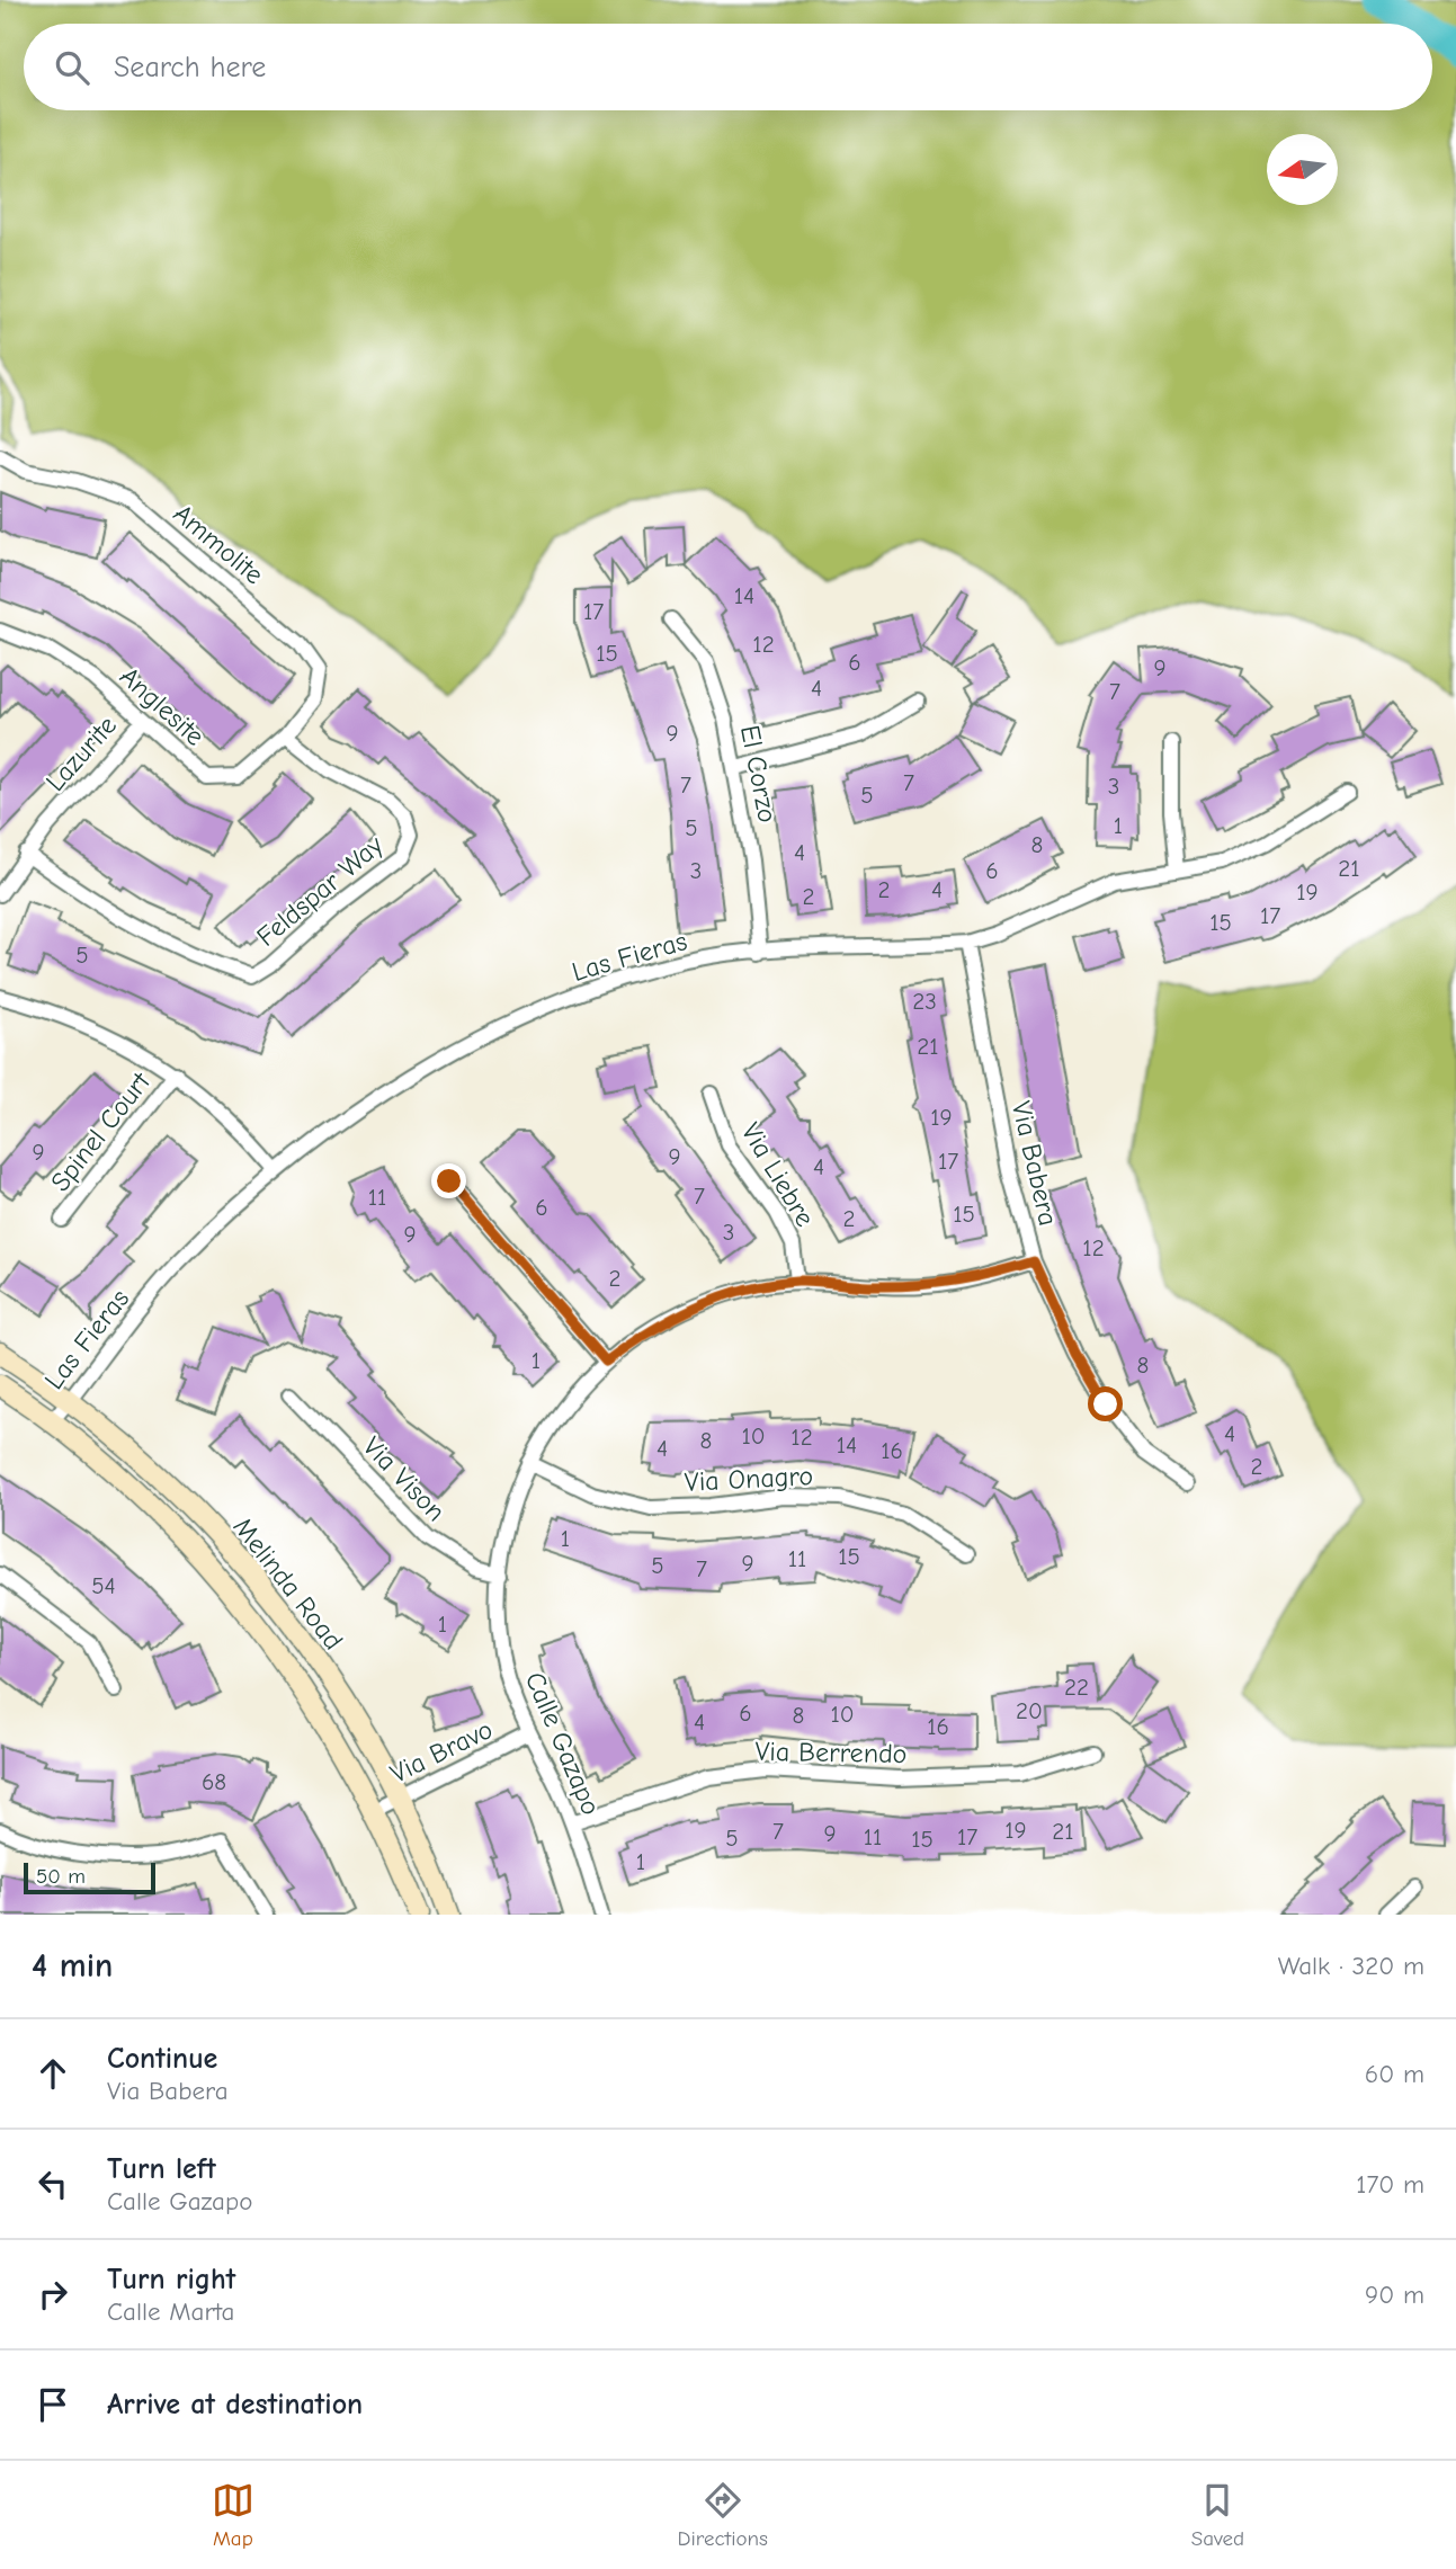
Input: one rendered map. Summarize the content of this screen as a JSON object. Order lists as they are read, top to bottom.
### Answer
{
  "streets": {
    "main road": ["Melinda Road"],
    "street": [
      "Ammolite",
      "Anglesite",
      "Lazurite",
      "El Corzo",
      "Feldspar Way",
      "Las Fieras",
      "Spinel Court",
      "Via Babera",
      "Via Liebre",
      "Via Vison",
      "Via Onagro",
      "Calle Gazapo",
      "Via Bravo",
      "Via Berrendo"
    ]
  },
  "crossings": [
    ["Ammolite", "Anglesite"],
    ["Ammolite", "Feldspar Way"],
    ["Anglesite", "Lazurite"],
    ["Anglesite", "Feldspar Way"],
    ["Lazurite", "Feldspar Way"],
    ["El Corzo", "Las Fieras"],
    ["Las Fieras", "Via Babera"],
    ["Las Fieras", "Melinda Road"],
    ["Via Babera", "Calle Gazapo"],
    ["Via Liebre", "Calle Gazapo"],
    ["Via Vison", "Calle Gazapo"],
    ["Via Onagro", "Calle Gazapo"],
    ["Melinda Road", "Via Bravo"],
    ["Calle Gazapo", "Via Bravo"],
    ["Calle Gazapo", "Via Berrendo"]
  ],
  "house_numbers": [
    "14",
    "17",
    "12",
    "15",
    "6",
    "9",
    "4",
    "7",
    "9",
    "7",
    "7",
    "3",
    "5",
    "1",
    "5",
    "8",
    "4",
    "21",
    "3",
    "6",
    "2",
    "4",
    "19",
    "2",
    "17",
    "15",
    "5",
    "23",
    "21",
    "19",
    "9",
    "9",
    "17",
    "4",
    "7",
    "11",
    "6",
    "15",
    "2",
    "3",
    "9",
    "12",
    "2",
    "1",
    "8",
    "4",
    "10",
    "12",
    "8",
    "14",
    "4",
    "16",
    "2",
    "1",
    "15",
    "11",
    "9",
    "5",
    "7",
    "54",
    "1",
    "22",
    "20",
    "6",
    "10",
    "8",
    "4",
    "16",
    "68",
    "19",
    "7",
    "21",
    "9",
    "11",
    "17",
    "5",
    "15",
    "1"
  ],
  "scale_bar": "50 m",
  "north": "left",
  "page": {
    "search": "Search here",
    "scale": "50 m",
    "heading": ["4 min", "Walk · 320 m"],
    "list": [
      ["Continue", "Via Babera", "60 m"],
      ["Turn left", "Calle Gazapo", "170 m"],
      ["Turn right", "Calle Marta", "90 m"],
      "Arrive at destination"
    ],
    "nav": ["Map", "Directions", "Saved"]
  }
}
